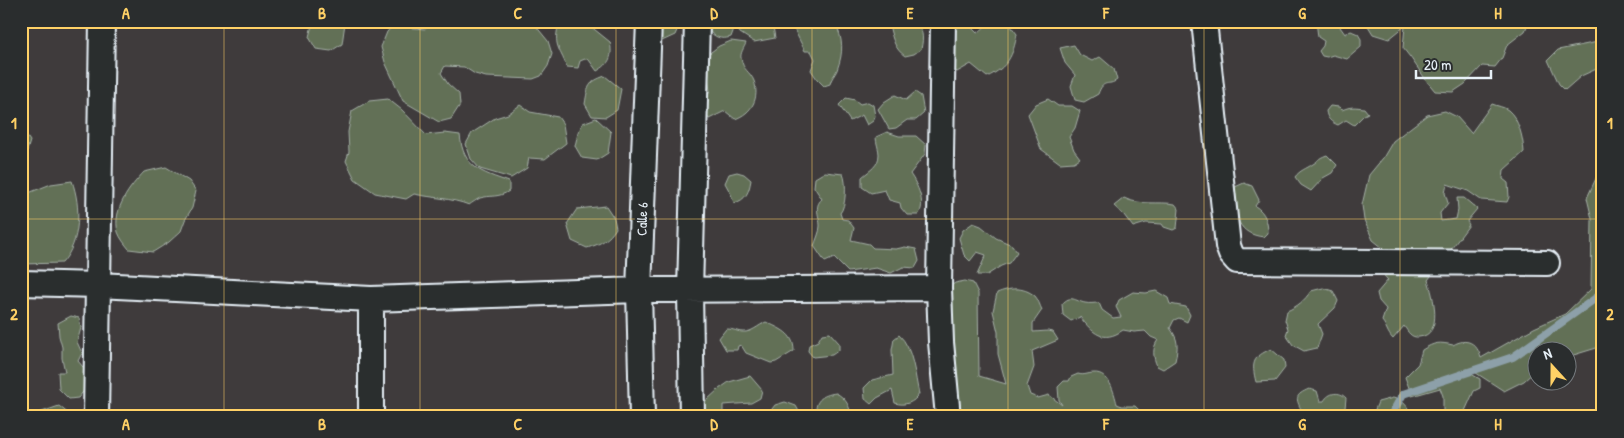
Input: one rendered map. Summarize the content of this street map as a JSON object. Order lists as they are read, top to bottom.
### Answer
{
  "streets": {
    "street": ["Calle 6"]
  },
  "scale_bar": "20 m",
  "north": "top",
  "grid": {
    "columns": [
      "A",
      "B",
      "C",
      "D",
      "E",
      "F",
      "G",
      "H"
    ],
    "rows": ["1", "2"]
  }
}
